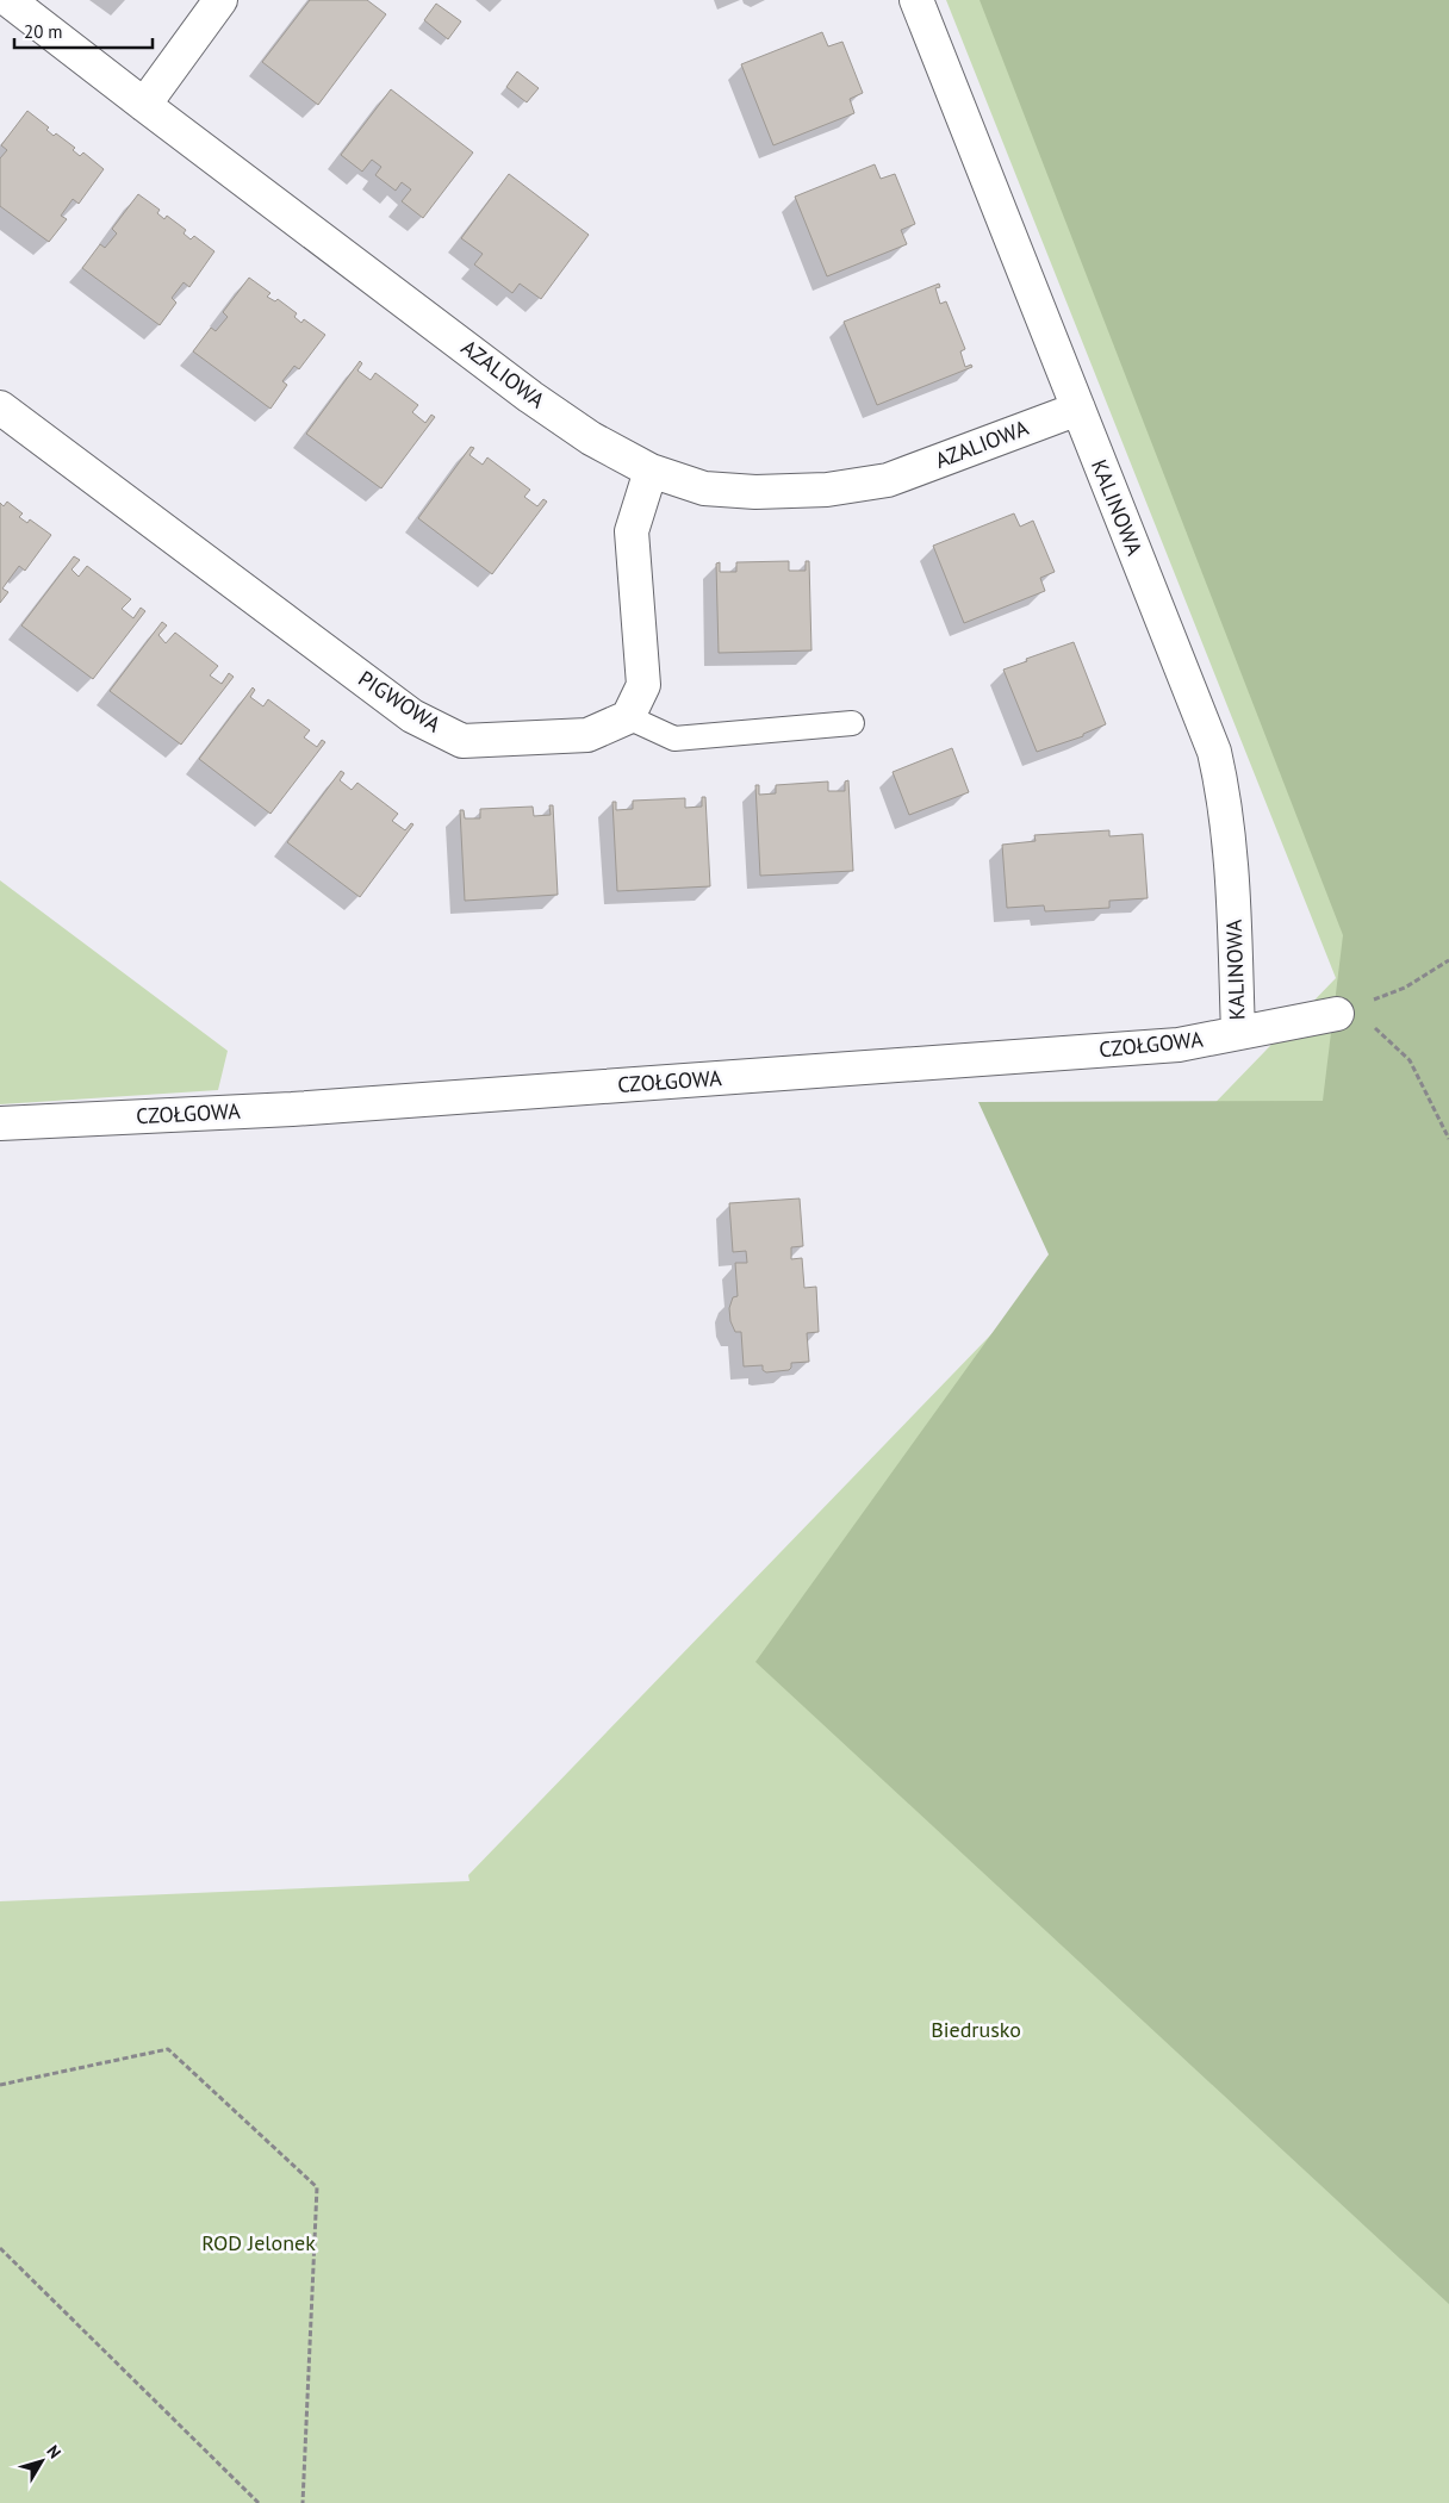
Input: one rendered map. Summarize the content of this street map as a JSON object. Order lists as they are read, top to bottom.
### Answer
{
  "streets": {
    "street": [
      "AZALIOWA",
      "KALINOWA",
      "PIGWOWA",
      "CZOŁGOWA"
    ]
  },
  "crossings": [
    ["AZALIOWA", "KALINOWA"],
    ["KALINOWA", "CZOŁGOWA"]
  ],
  "parks": ["Biedrusko", "ROD Jelonek"],
  "scale_bar": "20 m",
  "north": "top right"
}
